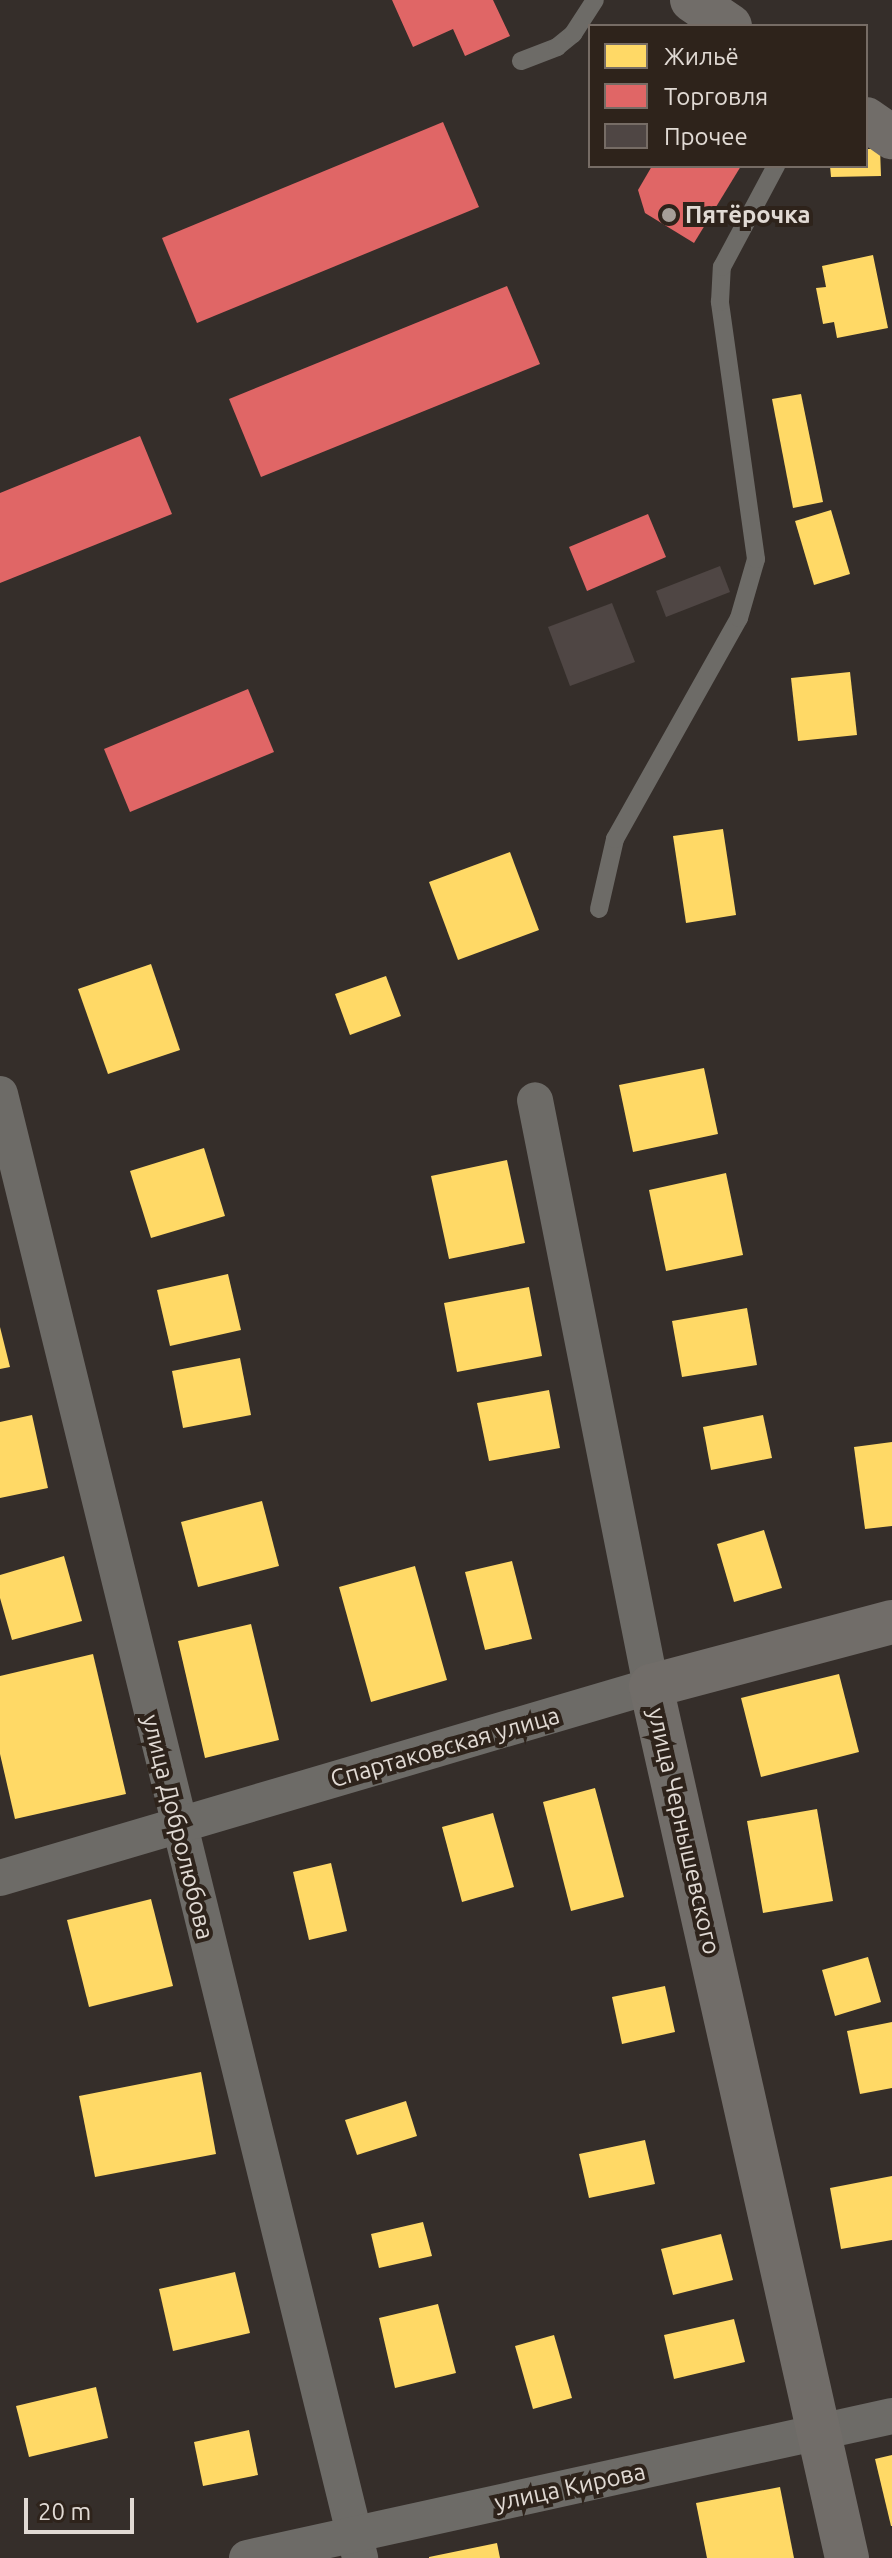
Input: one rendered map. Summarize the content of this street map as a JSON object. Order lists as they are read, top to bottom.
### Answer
{
  "streets": {
    "street": [
      "Спартаковская улица",
      "улица Добролюбова",
      "улица Чернышевского",
      "улица Кирова"
    ]
  },
  "crossings": [
    ["Спартаковская улица", "улица Добролюбова"],
    ["Спартаковская улица", "улица Чернышевского"],
    ["улица Добролюбова", "улица Кирова"],
    ["улица Чернышевского", "улица Кирова"]
  ],
  "places": ["Пятёрочка"],
  "legend": ["Жильё", "Торговля", "Прочее"],
  "scale_bar": "20 m"
}
